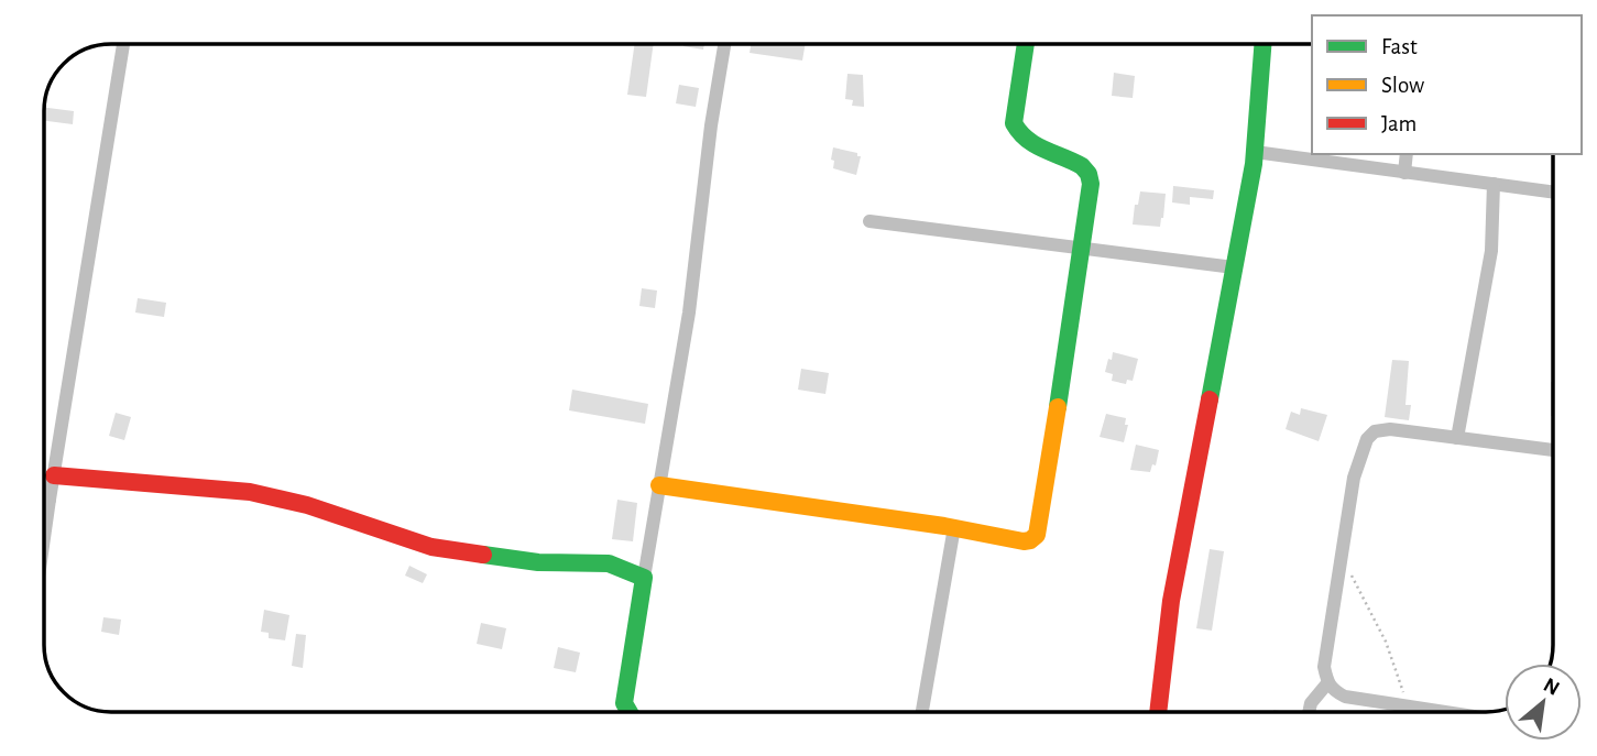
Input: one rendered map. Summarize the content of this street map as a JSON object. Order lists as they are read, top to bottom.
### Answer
{
  "legend": ["Fast", "Slow", "Jam"],
  "north": "top right"
}
